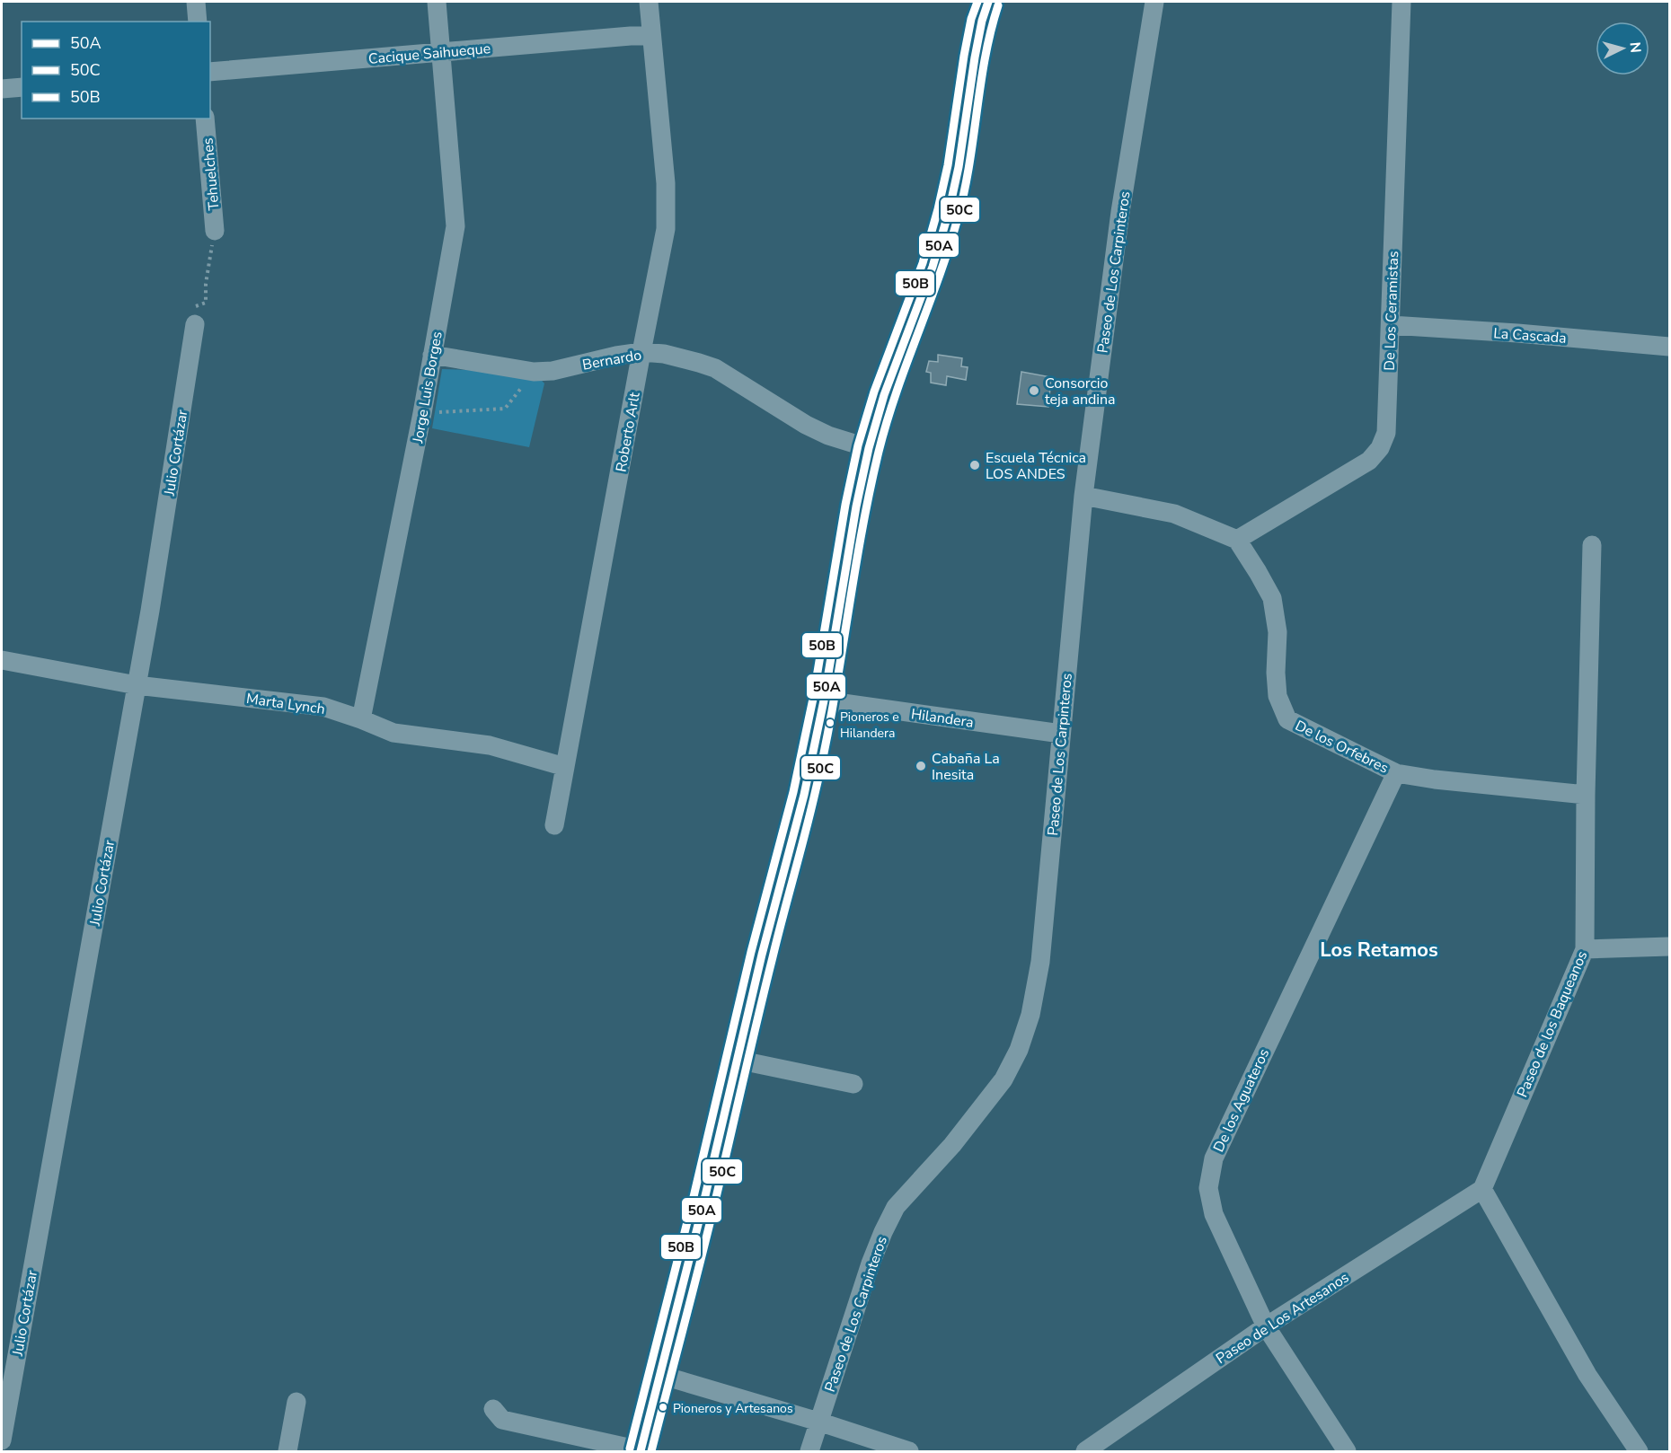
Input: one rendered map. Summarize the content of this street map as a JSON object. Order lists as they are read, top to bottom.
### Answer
{
  "streets": {
    "street": [
      "Cacique Saihueque",
      "Tehuelches",
      "Paseo de Los Carpinteros",
      "De Los Ceramistas",
      "La Cascada",
      "Bernardo",
      "Jorge Luis Borges",
      "Roberto Arlt",
      "Julio Cortázar",
      "Marta Lynch",
      "Hilandera",
      "De los Orfebres",
      "Paseo de los Baqueanos",
      "De los Aguateros",
      "Paseo de Los Artesanos"
    ]
  },
  "crossings": [
    ["Cacique Saihueque", "Jorge Luis Borges"],
    ["Cacique Saihueque", "Roberto Arlt"],
    ["Paseo de Los Carpinteros", "Hilandera"],
    ["De Los Ceramistas", "La Cascada"],
    ["De Los Ceramistas", "De los Orfebres"],
    ["Bernardo", "Jorge Luis Borges"],
    ["Bernardo", "Roberto Arlt"],
    ["Jorge Luis Borges", "Marta Lynch"],
    ["Roberto Arlt", "Marta Lynch"],
    ["Julio Cortázar", "Marta Lynch"],
    ["De los Orfebres", "Paseo de los Baqueanos"],
    ["De los Orfebres", "De los Aguateros"],
    ["Paseo de los Baqueanos", "Paseo de Los Artesanos"],
    ["De los Aguateros", "Paseo de Los Artesanos"]
  ],
  "districts": ["Los Retamos"],
  "places": [
    "Consorcio teja andina",
    "Escuela Técnica LOS ANDES",
    "Pioneros e Hilandera",
    "Cabaña La Inesita",
    "Pioneros y Artesanos"
  ],
  "lines": ["transit line 50A", "transit line 50B", "transit line 50C"],
  "legend": ["50A", "50C", "50B"],
  "north": "right"
}
